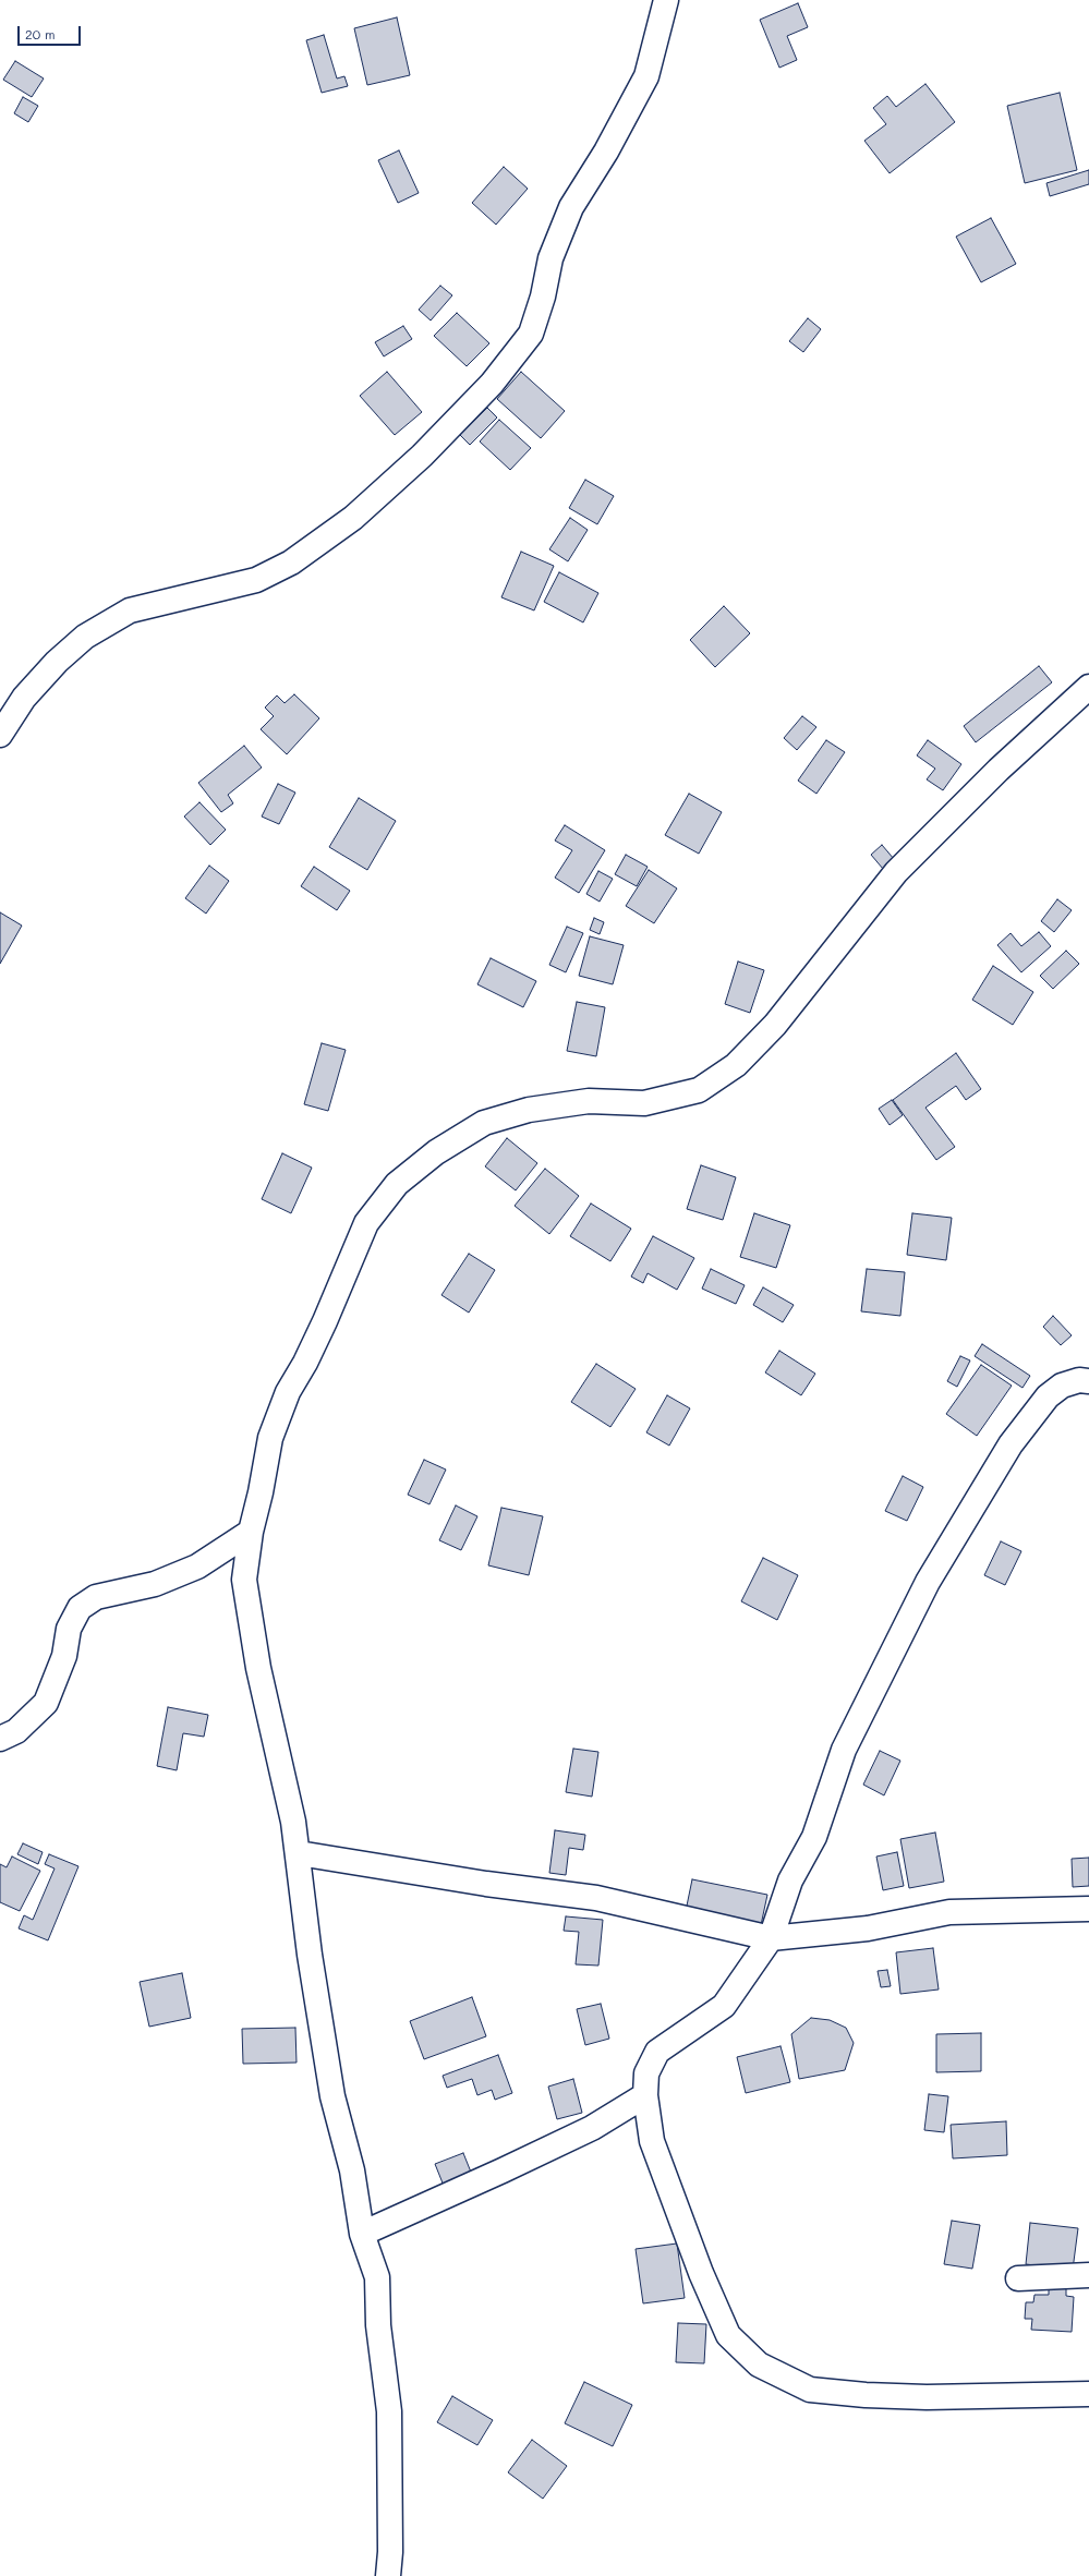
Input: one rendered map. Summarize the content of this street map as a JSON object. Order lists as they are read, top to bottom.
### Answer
{
  "scale_bar": "20 m"
}
